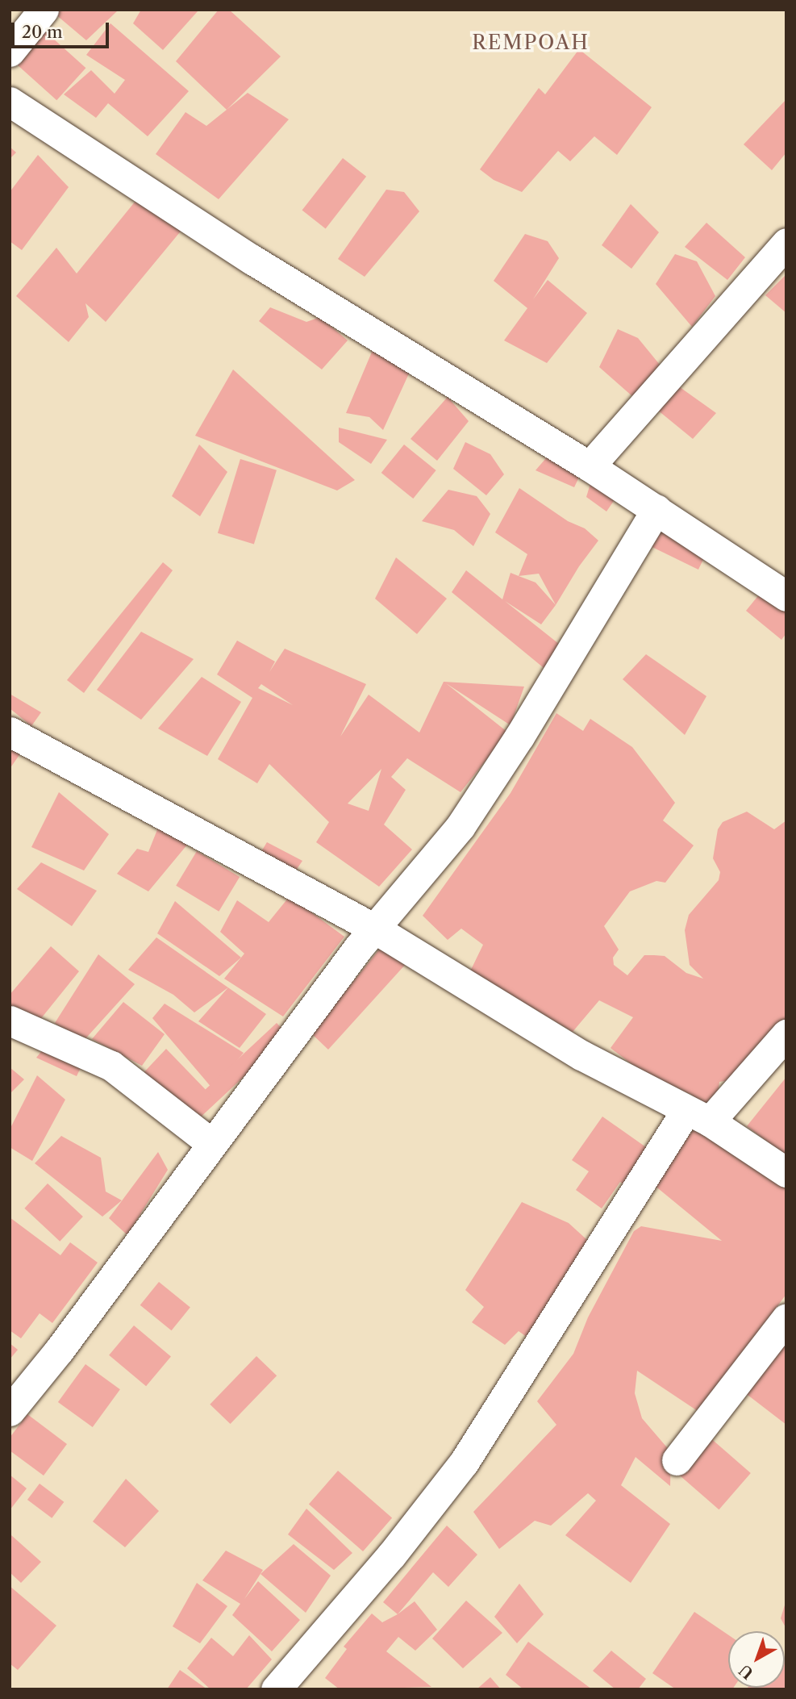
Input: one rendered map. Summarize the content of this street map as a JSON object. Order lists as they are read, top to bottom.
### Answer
{
  "districts": ["REMPOAH"],
  "scale_bar": "20 m",
  "north": "bottom left"
}
